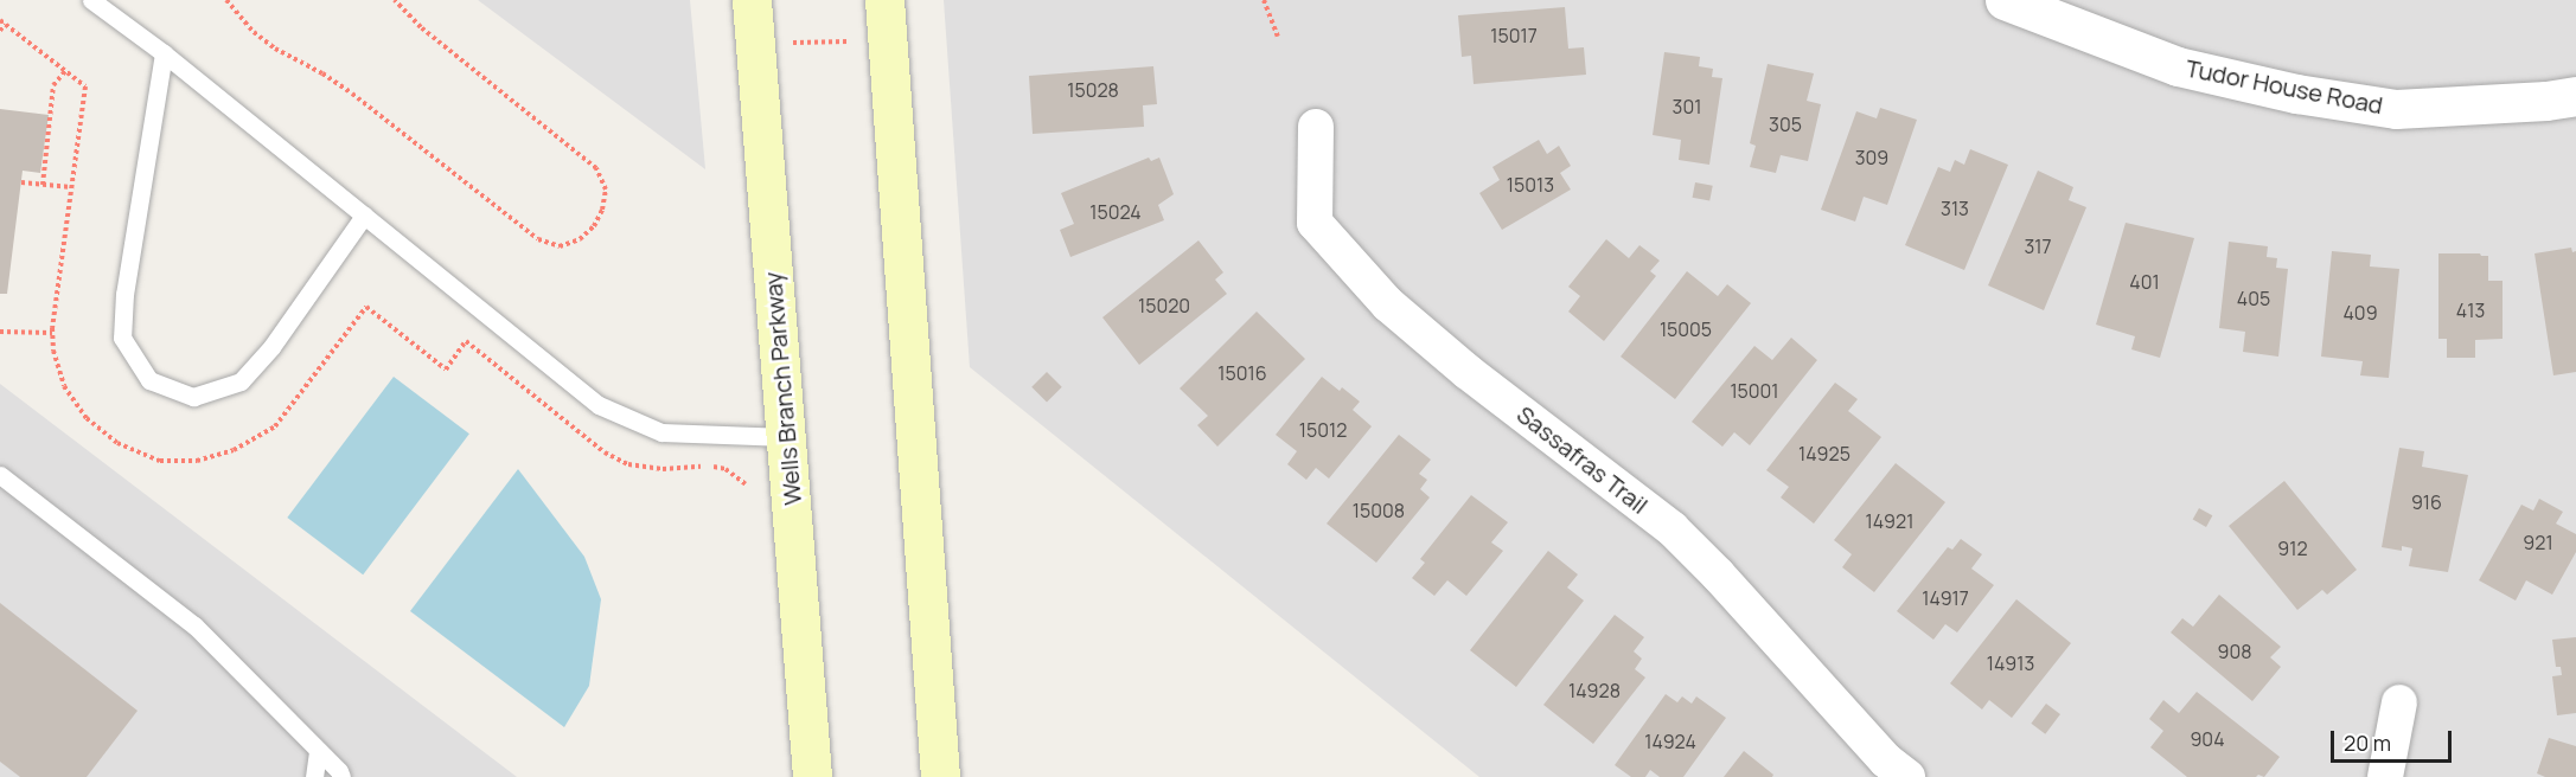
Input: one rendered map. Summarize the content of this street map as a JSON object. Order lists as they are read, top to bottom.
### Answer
{
  "streets": {
    "main road": ["Wells Branch Parkway"],
    "street": ["Tudor House Road", "Sassafras Trail"]
  },
  "house_numbers": [
    "15017",
    "15028",
    "301",
    "305",
    "309",
    "15013",
    "313",
    "15024",
    "317",
    "401",
    "405",
    "15020",
    "413",
    "409",
    "15005",
    "15016",
    "15001",
    "15012",
    "14925",
    "916",
    "15008",
    "14921",
    "921",
    "912",
    "14917",
    "908",
    "14913",
    "14928",
    "904",
    "14924"
  ],
  "scale_bar": "20 m"
}
